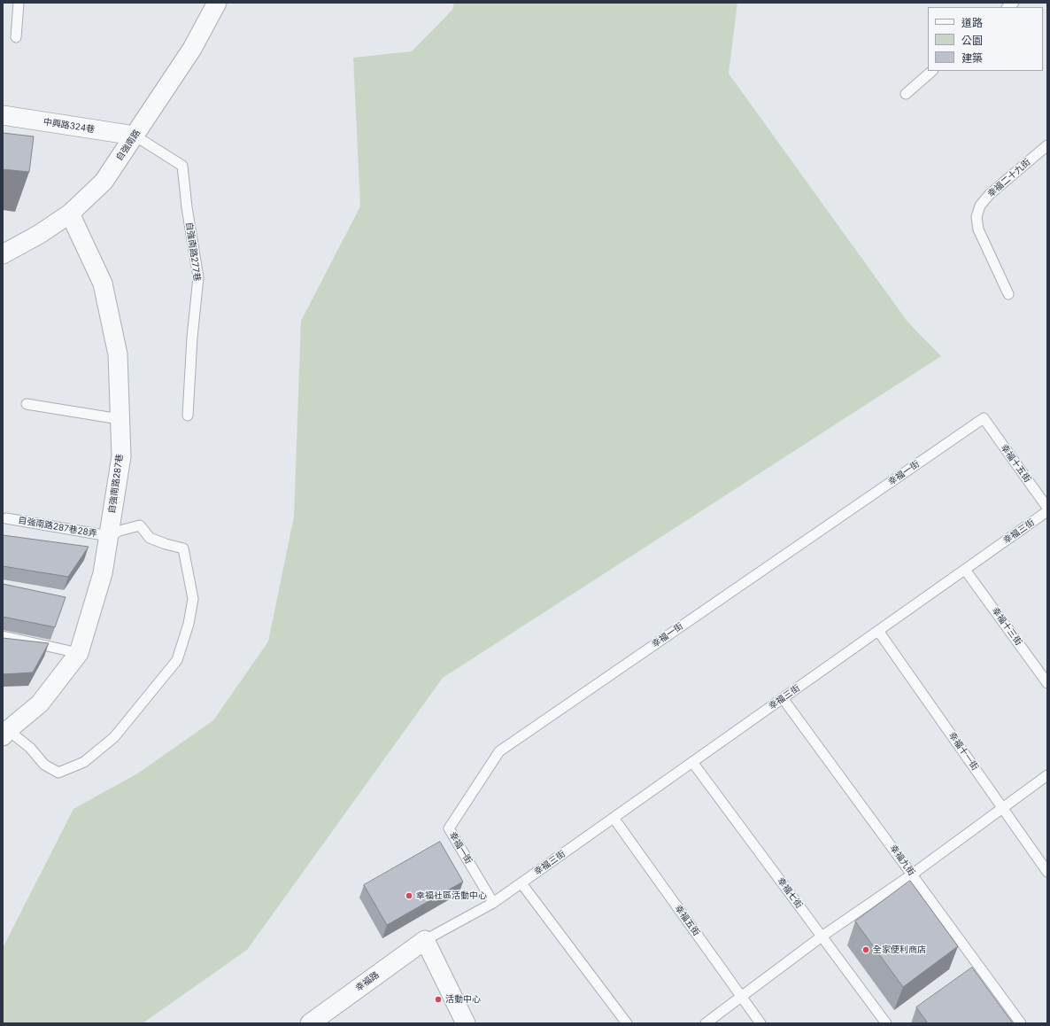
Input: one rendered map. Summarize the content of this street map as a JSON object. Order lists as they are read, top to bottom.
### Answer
{
  "streets": {
    "street": [
      "中興路324巷",
      "自強南路",
      "自強南路287巷",
      "幸福路"
    ],
    "lane": [
      "幸福二十九街",
      "自強南路277巷",
      "幸福十五街",
      "幸福一街",
      "自強南路287巷28弄",
      "幸福三街",
      "幸福十三街",
      "幸福十一街",
      "幸福九街",
      "幸福七街",
      "幸福五街"
    ]
  },
  "crossings": [
    ["中興路324巷", "自強南路"],
    ["中興路324巷", "自強南路277巷"],
    ["自強南路", "自強南路277巷"],
    ["自強南路", "自強南路287巷"],
    ["幸福十五街", "幸福一街"],
    ["幸福一街", "幸福三街"],
    ["自強南路287巷", "自強南路287巷28弄"],
    ["幸福三街", "幸福十三街"],
    ["幸福三街", "幸福十一街"],
    ["幸福三街", "幸福九街"],
    ["幸福三街", "幸福七街"],
    ["幸福三街", "幸福五街"],
    ["幸福三街", "幸福路"]
  ],
  "places": ["幸福社區活動中心", "全家便利商店", "活動中心"],
  "legend": ["道路", "公園", "建築"]
}
